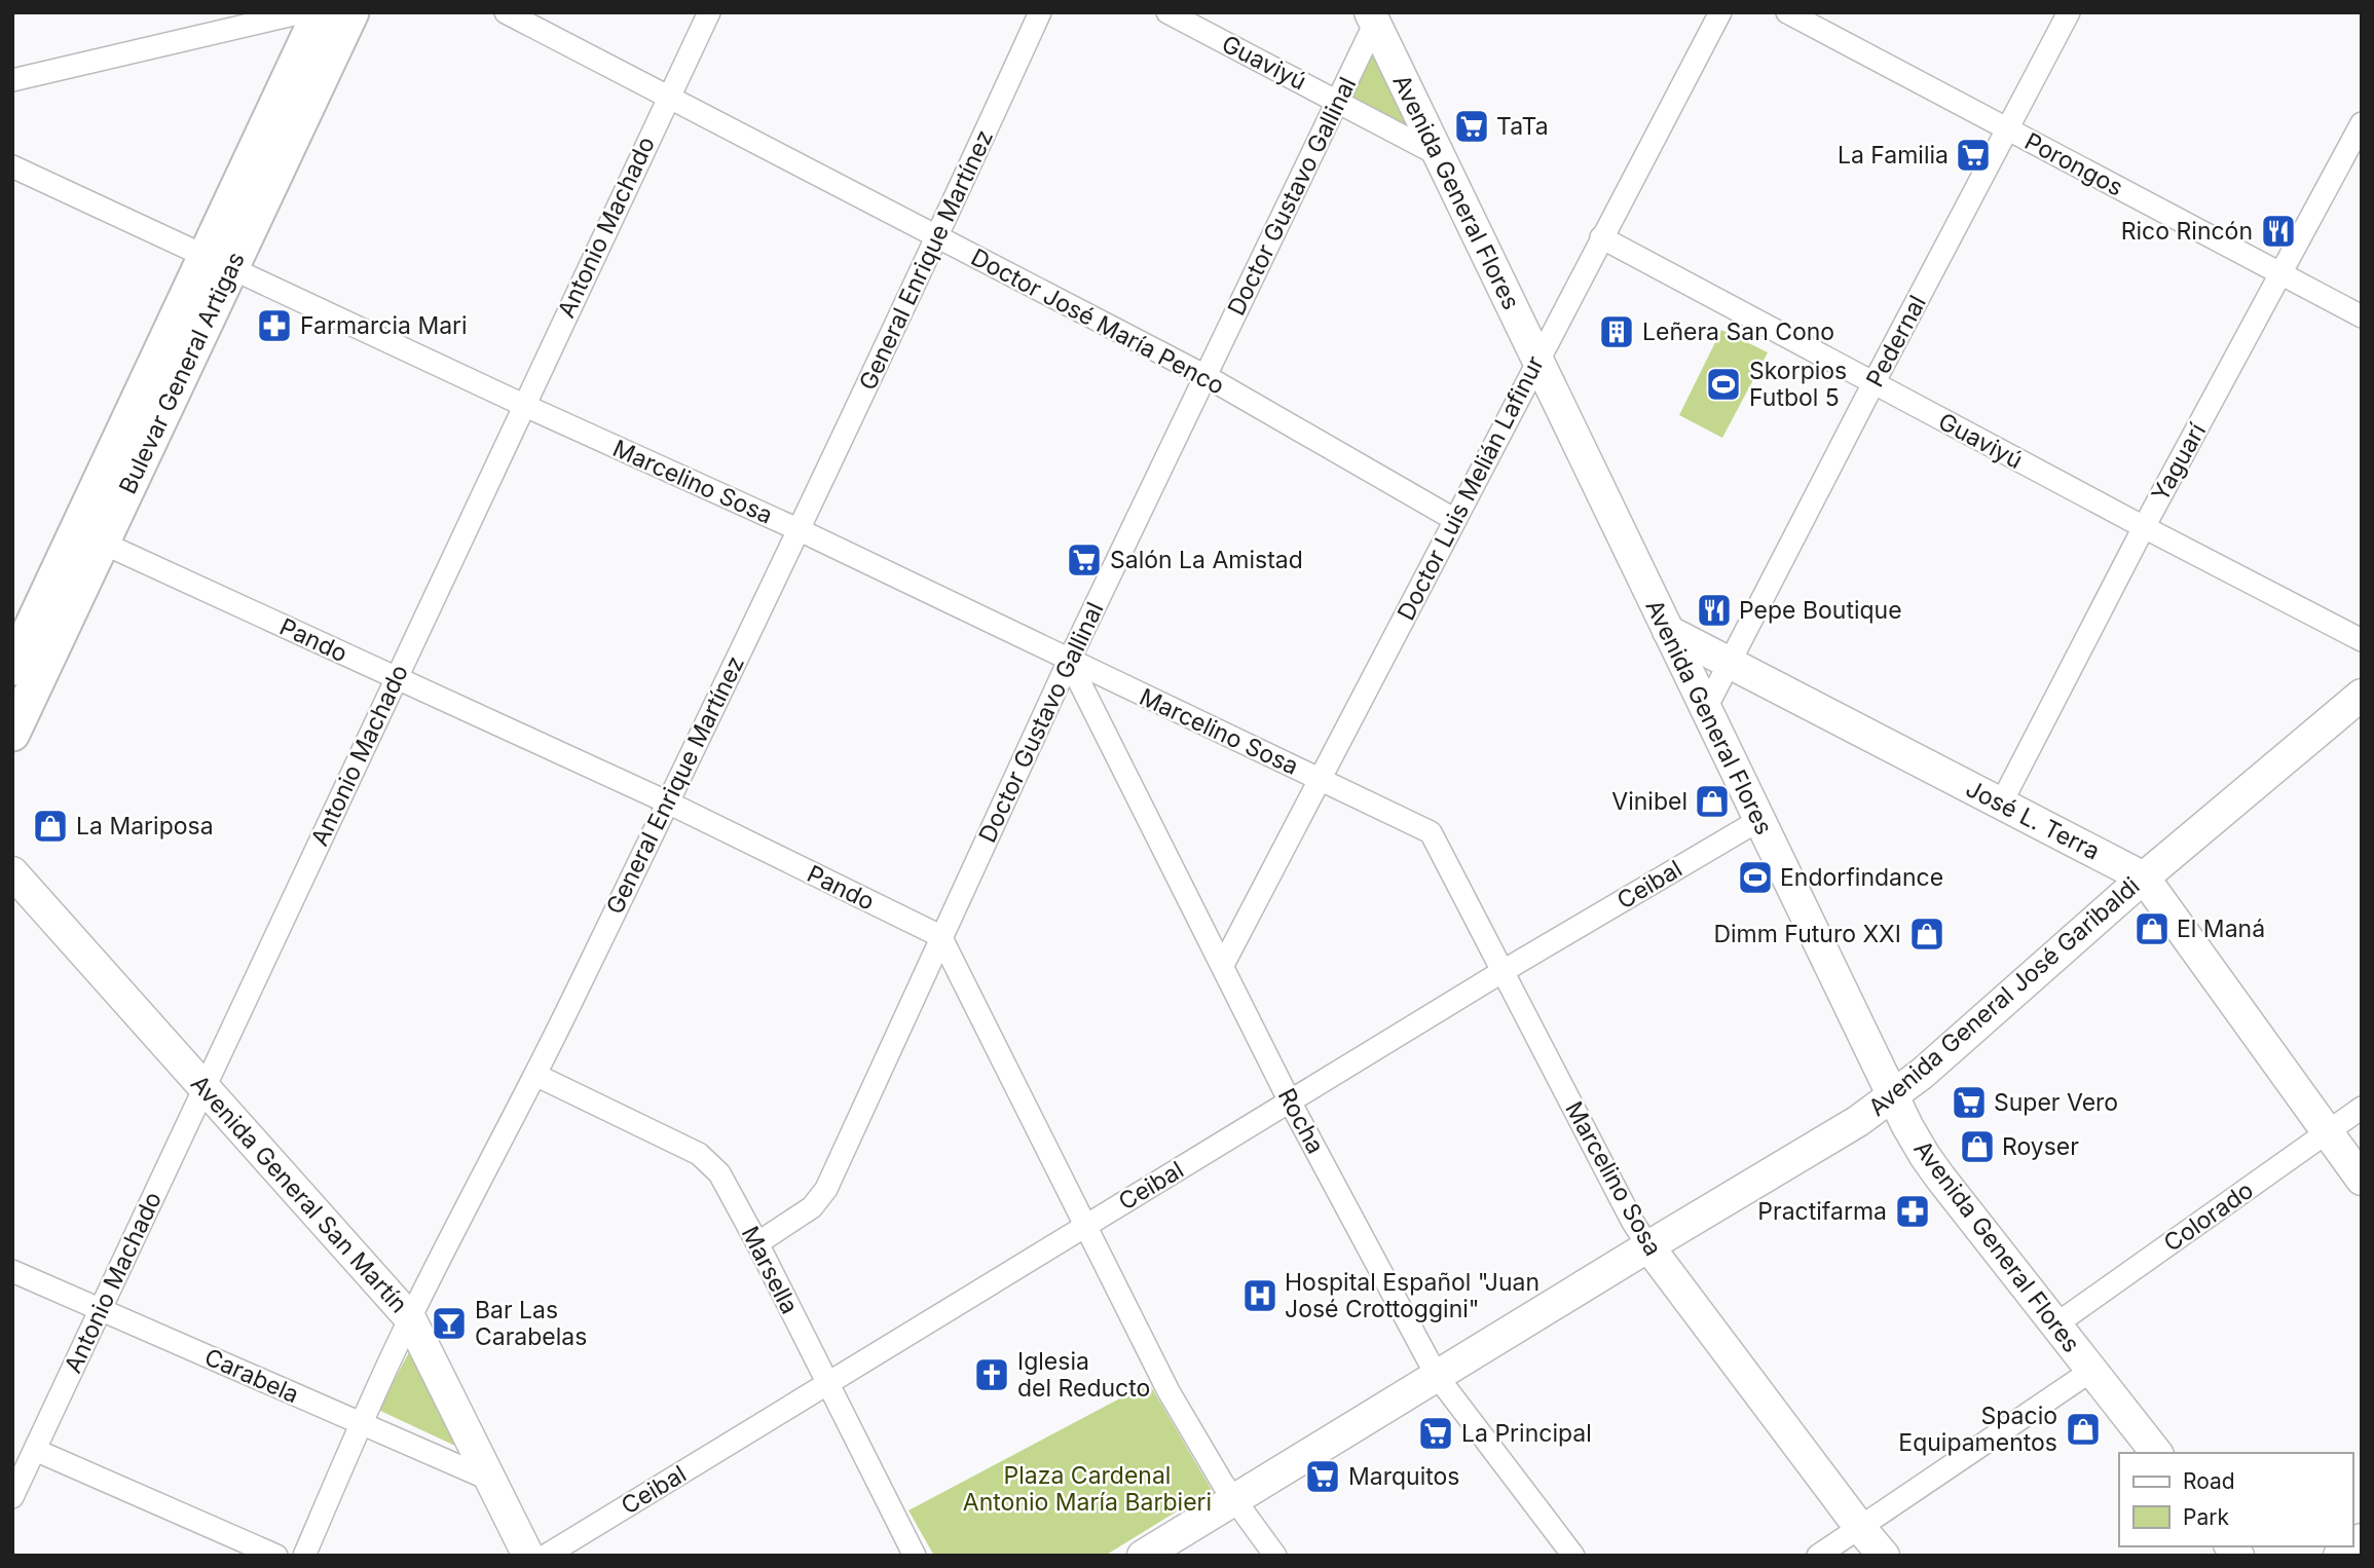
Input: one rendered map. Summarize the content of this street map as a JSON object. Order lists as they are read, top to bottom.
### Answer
{
  "streets": {
    "main road": ["Bulevar General Artigas"],
    "street": [
      "Guaviyú",
      "Porongos",
      "Avenida General Flores",
      "Doctor Gustavo Gallinal",
      "Antonio Machado",
      "General Enrique Martínez",
      "Doctor José María Penco",
      "Pedernal",
      "Yaguarí",
      "Marcelino Sosa",
      "Doctor Luis Melián Lafinur",
      "Pando",
      "José L. Terra",
      "Ceibal",
      "Avenida General José Garibaldi",
      "Rocha",
      "Avenida General San Martín",
      "Colorado",
      "Marsella",
      "Carabela"
    ]
  },
  "crossings": [
    ["Guaviyú", "Avenida General Flores"],
    ["Guaviyú", "Doctor Gustavo Gallinal"],
    ["Guaviyú", "Pedernal"],
    ["Guaviyú", "Yaguarí"],
    ["Guaviyú", "Doctor Luis Melián Lafinur"],
    ["Porongos", "Pedernal"],
    ["Porongos", "Yaguarí"],
    ["Avenida General Flores", "Doctor Gustavo Gallinal"],
    ["Avenida General Flores", "Pedernal"],
    ["Avenida General Flores", "Doctor Luis Melián Lafinur"],
    ["Avenida General Flores", "José L. Terra"],
    ["Avenida General Flores", "Ceibal"],
    ["Avenida General Flores", "Avenida General José Garibaldi"],
    ["Avenida General Flores", "Colorado"],
    ["Doctor Gustavo Gallinal", "Doctor José María Penco"],
    ["Doctor Gustavo Gallinal", "Marcelino Sosa"],
    ["Doctor Gustavo Gallinal", "Pando"],
    ["Doctor Gustavo Gallinal", "Rocha"],
    ["Doctor Gustavo Gallinal", "Marsella"],
    ["Antonio Machado", "Doctor José María Penco"],
    ["Antonio Machado", "Marcelino Sosa"],
    ["Antonio Machado", "Pando"],
    ["Antonio Machado", "Avenida General San Martín"],
    ["Antonio Machado", "Carabela"],
    ["General Enrique Martínez", "Doctor José María Penco"],
    ["General Enrique Martínez", "Marcelino Sosa"],
    ["General Enrique Martínez", "Pando"],
    ["General Enrique Martínez", "Avenida General San Martín"],
    ["General Enrique Martínez", "Marsella"],
    ["General Enrique Martínez", "Carabela"],
    ["Doctor José María Penco", "Doctor Luis Melián Lafinur"],
    ["Pedernal", "José L. Terra"],
    ["Bulevar General Artigas", "Marcelino Sosa"],
    ["Bulevar General Artigas", "Pando"],
    ["Yaguarí", "José L. Terra"],
    ["Marcelino Sosa", "Doctor Luis Melián Lafinur"],
    ["Marcelino Sosa", "Ceibal"],
    ["Marcelino Sosa", "Avenida General José Garibaldi"],
    ["Marcelino Sosa", "Rocha"],
    ["Doctor Luis Melián Lafinur", "Rocha"],
    ["José L. Terra", "Avenida General José Garibaldi"],
    ["José L. Terra", "Colorado"],
    ["Ceibal", "Rocha"],
    ["Ceibal", "Marsella"],
    ["Avenida General José Garibaldi", "Rocha"],
    ["Avenida General San Martín", "Carabela"]
  ],
  "parks": ["Plaza Cardenal Antonio María Barbieri"],
  "places": {
    "supermarket": [
      "TaTa",
      "La Familia",
      "Salón La Amistad",
      "Super Vero",
      "La Principal",
      "Marquitos"
    ],
    "restaurant": ["Rico Rincón", "Pepe Boutique"],
    "pharmacy": ["Farmarcia Mari", "Practifarma"],
    "building": ["Leñera San Cono"],
    "sports": ["Skorpios Futbol 5", "Endorfindance"],
    "shop": [
      "Vinibel",
      "La Mariposa",
      "El Maná",
      "Dimm Futuro XXI",
      "Royser",
      "Spacio Equipamentos"
    ],
    "hospital": ["Hospital Español \"Juan José Crottoggini\""],
    "bar": ["Bar Las Carabelas"],
    "church": ["Iglesia del Reducto"]
  },
  "legend": ["Road", "Park"]
}
